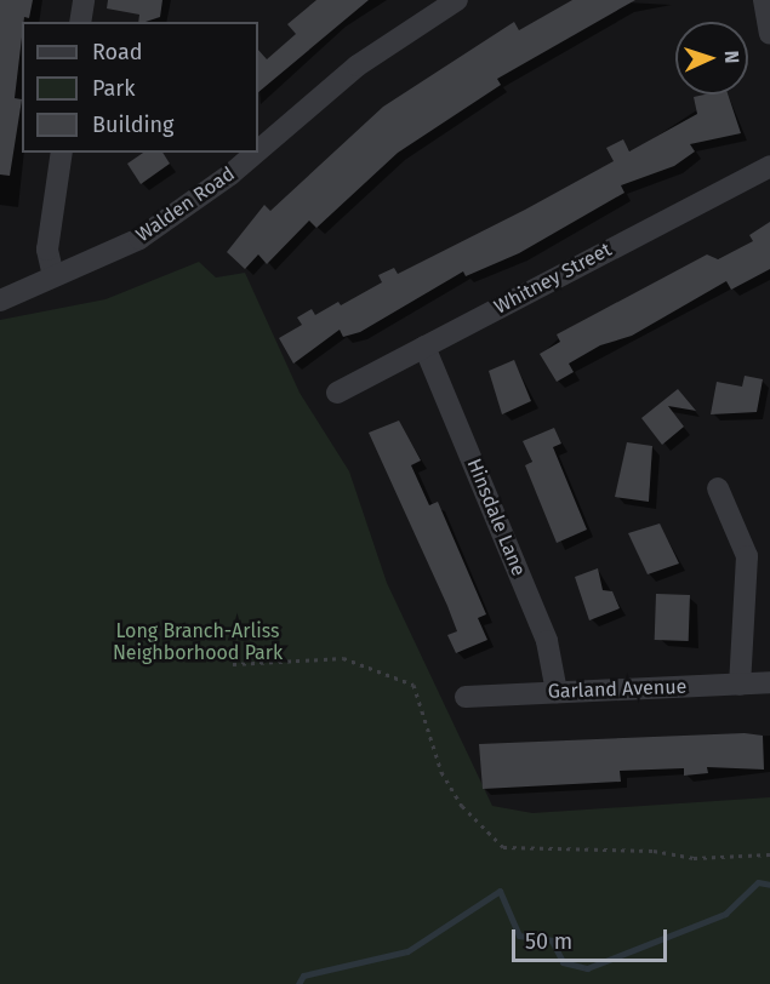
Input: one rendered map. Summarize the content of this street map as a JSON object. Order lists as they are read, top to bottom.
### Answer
{
  "streets": {
    "street": [
      "Walden Road",
      "Whitney Street",
      "Hinsdale Lane",
      "Garland Avenue"
    ]
  },
  "crossings": [
    ["Whitney Street", "Hinsdale Lane"],
    ["Hinsdale Lane", "Garland Avenue"]
  ],
  "parks": ["Long Branch-Arliss Neighborhood Park"],
  "legend": ["Road", "Park", "Building"],
  "scale_bar": "50 m",
  "north": "right"
}
